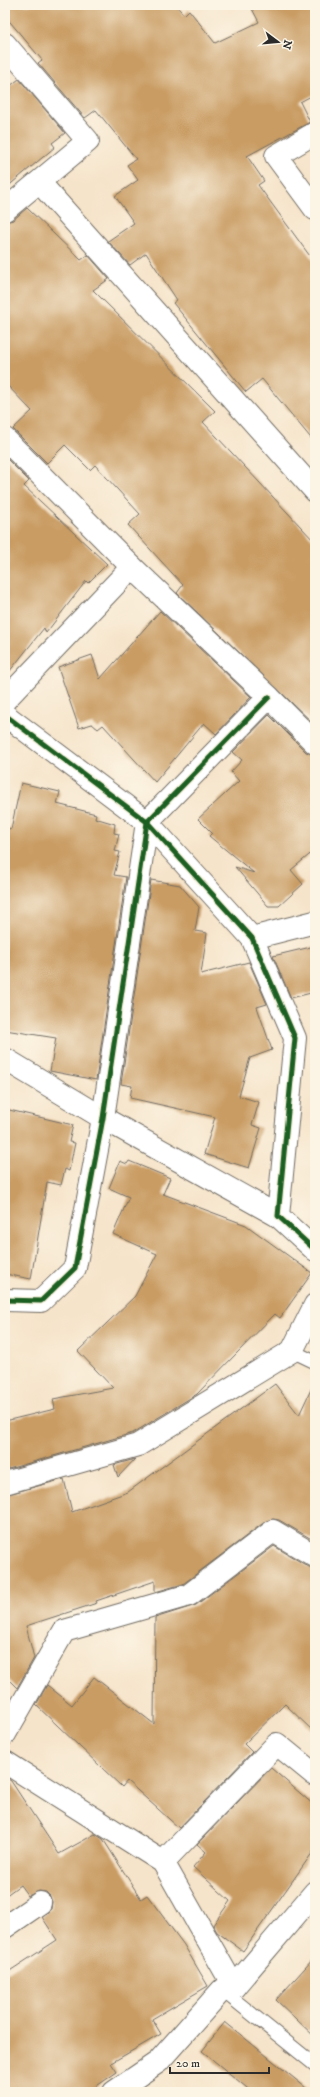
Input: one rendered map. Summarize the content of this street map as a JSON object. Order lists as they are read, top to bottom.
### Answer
{
  "scale_bar": "20 m",
  "north": "right"
}
